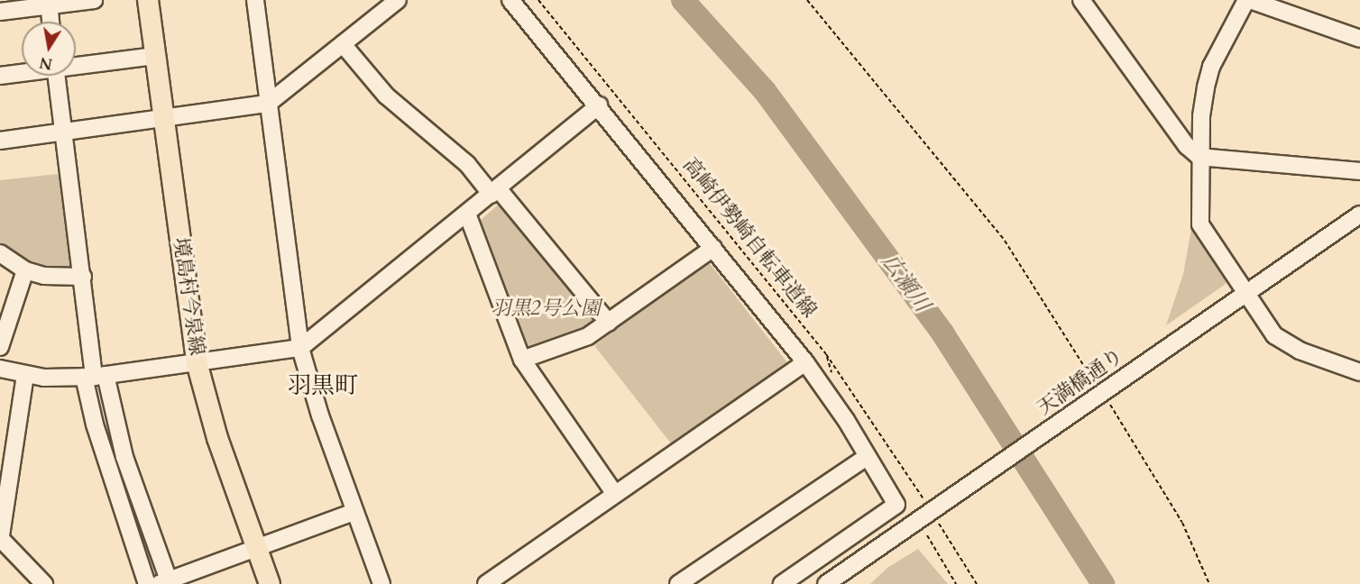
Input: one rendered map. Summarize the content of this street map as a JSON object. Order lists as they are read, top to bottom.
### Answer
{
  "streets": {
    "main road": ["境島村今泉線"],
    "street": ["天満橋通り"],
    "path": ["高崎伊勢崎自転車道線"]
  },
  "crossings": [
    ["高崎伊勢崎自転車道線", "天満橋通り"]
  ],
  "districts": ["羽黒町"],
  "water": ["広瀬川"],
  "parks": ["羽黒2号公園"],
  "north": "bottom"
}
